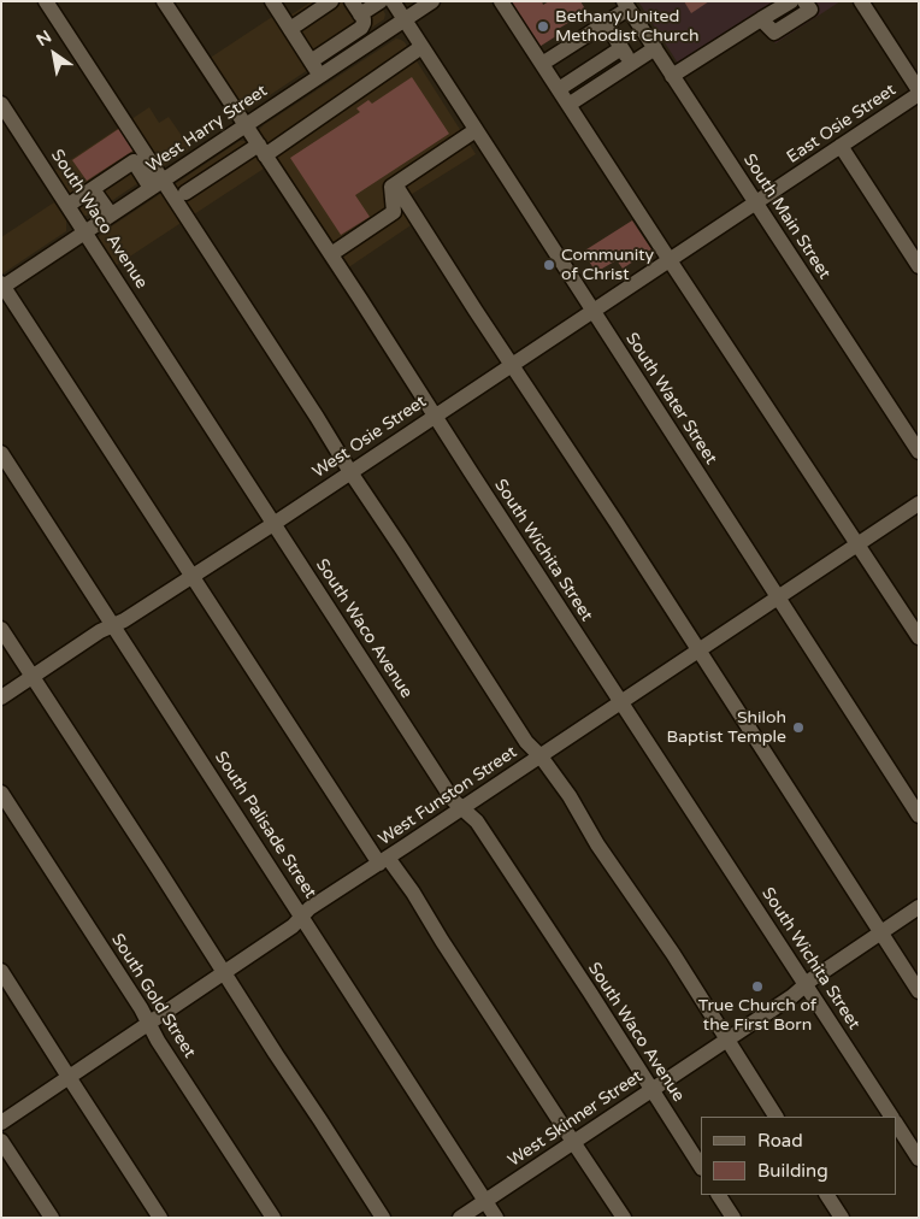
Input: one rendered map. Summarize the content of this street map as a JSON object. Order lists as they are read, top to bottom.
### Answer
{
  "streets": {
    "street": [
      "East Osie Street",
      "West Harry Street",
      "South Main Street",
      "South Waco Avenue",
      "South Water Street",
      "West Osie Street",
      "South Wichita Street",
      "West Funston Street",
      "South Palisade Street",
      "South Gold Street",
      "West Skinner Street"
    ]
  },
  "crossings": [
    ["East Osie Street", "South Main Street"],
    ["East Osie Street", "West Osie Street"],
    ["West Harry Street", "South Waco Avenue"],
    ["West Harry Street", "South Water Street"],
    ["West Harry Street", "South Wichita Street"],
    ["South Main Street", "West Osie Street"],
    ["South Waco Avenue", "West Osie Street"],
    ["South Waco Avenue", "West Funston Street"],
    ["South Waco Avenue", "West Skinner Street"],
    ["South Water Street", "West Osie Street"],
    ["South Water Street", "West Funston Street"],
    ["West Osie Street", "South Wichita Street"],
    ["West Osie Street", "South Palisade Street"],
    ["South Wichita Street", "West Funston Street"],
    ["South Wichita Street", "West Skinner Street"],
    ["West Funston Street", "South Palisade Street"],
    ["West Funston Street", "South Gold Street"],
    ["South Palisade Street", "West Skinner Street"]
  ],
  "places": [
    "Bethany United Methodist Church",
    "Community of Christ",
    "Shiloh Baptist Temple",
    "True Church of the First Born"
  ],
  "legend": ["Road", "Building"],
  "north": "top left"
}
